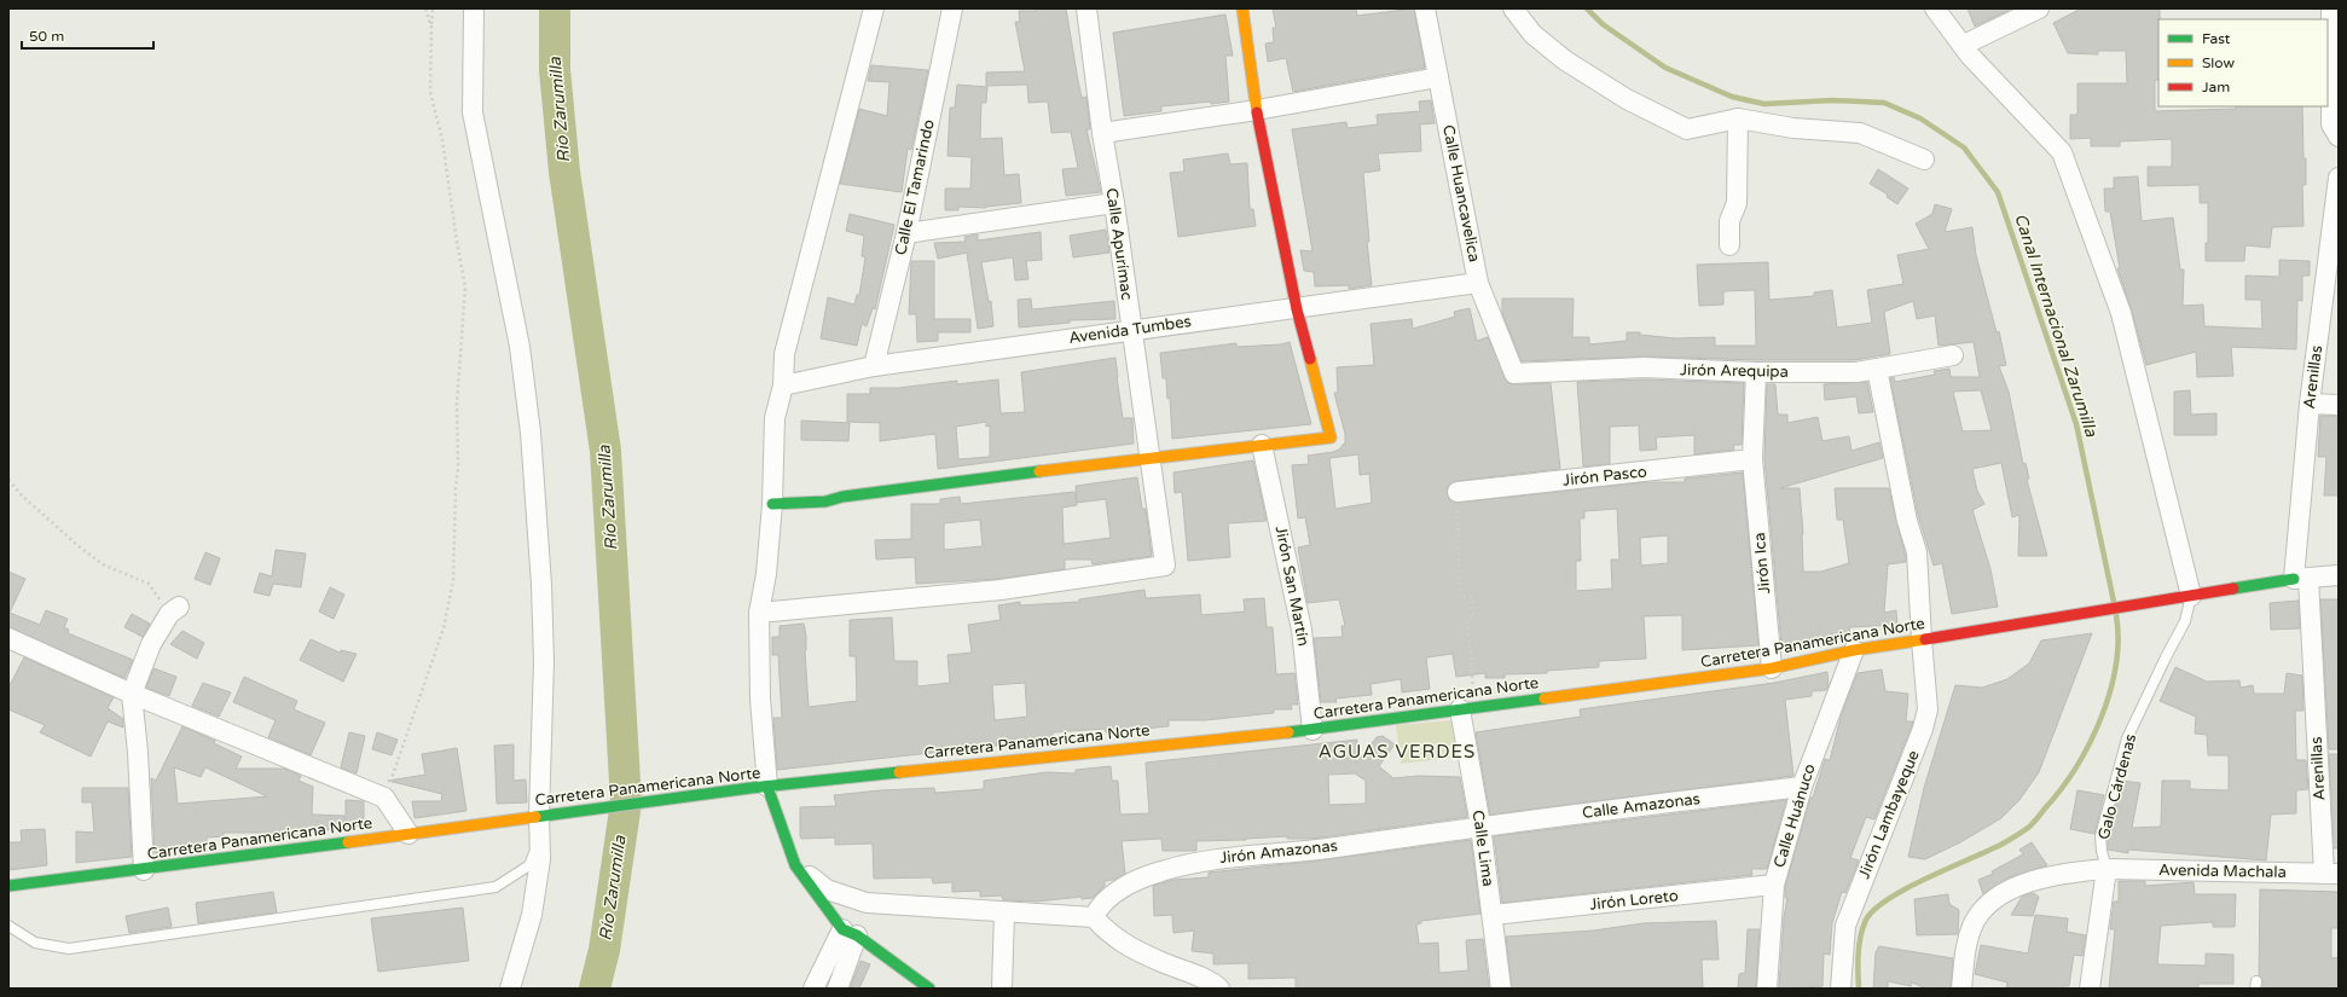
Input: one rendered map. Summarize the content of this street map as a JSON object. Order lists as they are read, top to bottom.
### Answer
{
  "streets": {
    "main road": ["Carretera Panamericana Norte"],
    "street": [
      "Calle El Tamarindo",
      "Calle Huancavelica",
      "Calle Apurímac",
      "Avenida Tumbes",
      "Jirón Arequipa",
      "Arenillas",
      "Jirón Pasco",
      "Jirón Ica",
      "Jirón San Martín",
      "Galo Cárdenas",
      "Calle Amazonas",
      "Jirón Lambayeque",
      "Calle Huánuco",
      "Calle Lima",
      "Jirón Amazonas",
      "Avenida Machala",
      "Jirón Loreto"
    ]
  },
  "crossings": [
    ["Calle El Tamarindo", "Avenida Tumbes"],
    ["Calle Huancavelica", "Avenida Tumbes"],
    ["Calle Huancavelica", "Jirón Arequipa"],
    ["Calle Apurímac", "Avenida Tumbes"],
    ["Jirón Arequipa", "Jirón Ica"],
    ["Jirón Arequipa", "Jirón Lambayeque"],
    ["Arenillas", "Carretera Panamericana Norte"],
    ["Arenillas", "Avenida Machala"],
    ["Jirón Pasco", "Jirón Ica"],
    ["Jirón Ica", "Carretera Panamericana Norte"],
    ["Jirón San Martín", "Carretera Panamericana Norte"],
    ["Carretera Panamericana Norte", "Galo Cárdenas"],
    ["Carretera Panamericana Norte", "Jirón Lambayeque"],
    ["Carretera Panamericana Norte", "Calle Huánuco"],
    ["Carretera Panamericana Norte", "Calle Lima"],
    ["Galo Cárdenas", "Avenida Machala"],
    ["Calle Amazonas", "Calle Huánuco"],
    ["Calle Amazonas", "Calle Lima"],
    ["Calle Amazonas", "Jirón Amazonas"],
    ["Calle Huánuco", "Jirón Loreto"],
    ["Calle Lima", "Jirón Amazonas"],
    ["Calle Lima", "Jirón Loreto"]
  ],
  "districts": ["AGUAS VERDES"],
  "water": ["Río Zarumilla", "Canal Internacional Zarumilla"],
  "legend": ["Fast", "Slow", "Jam"],
  "scale_bar": "50 m"
}
